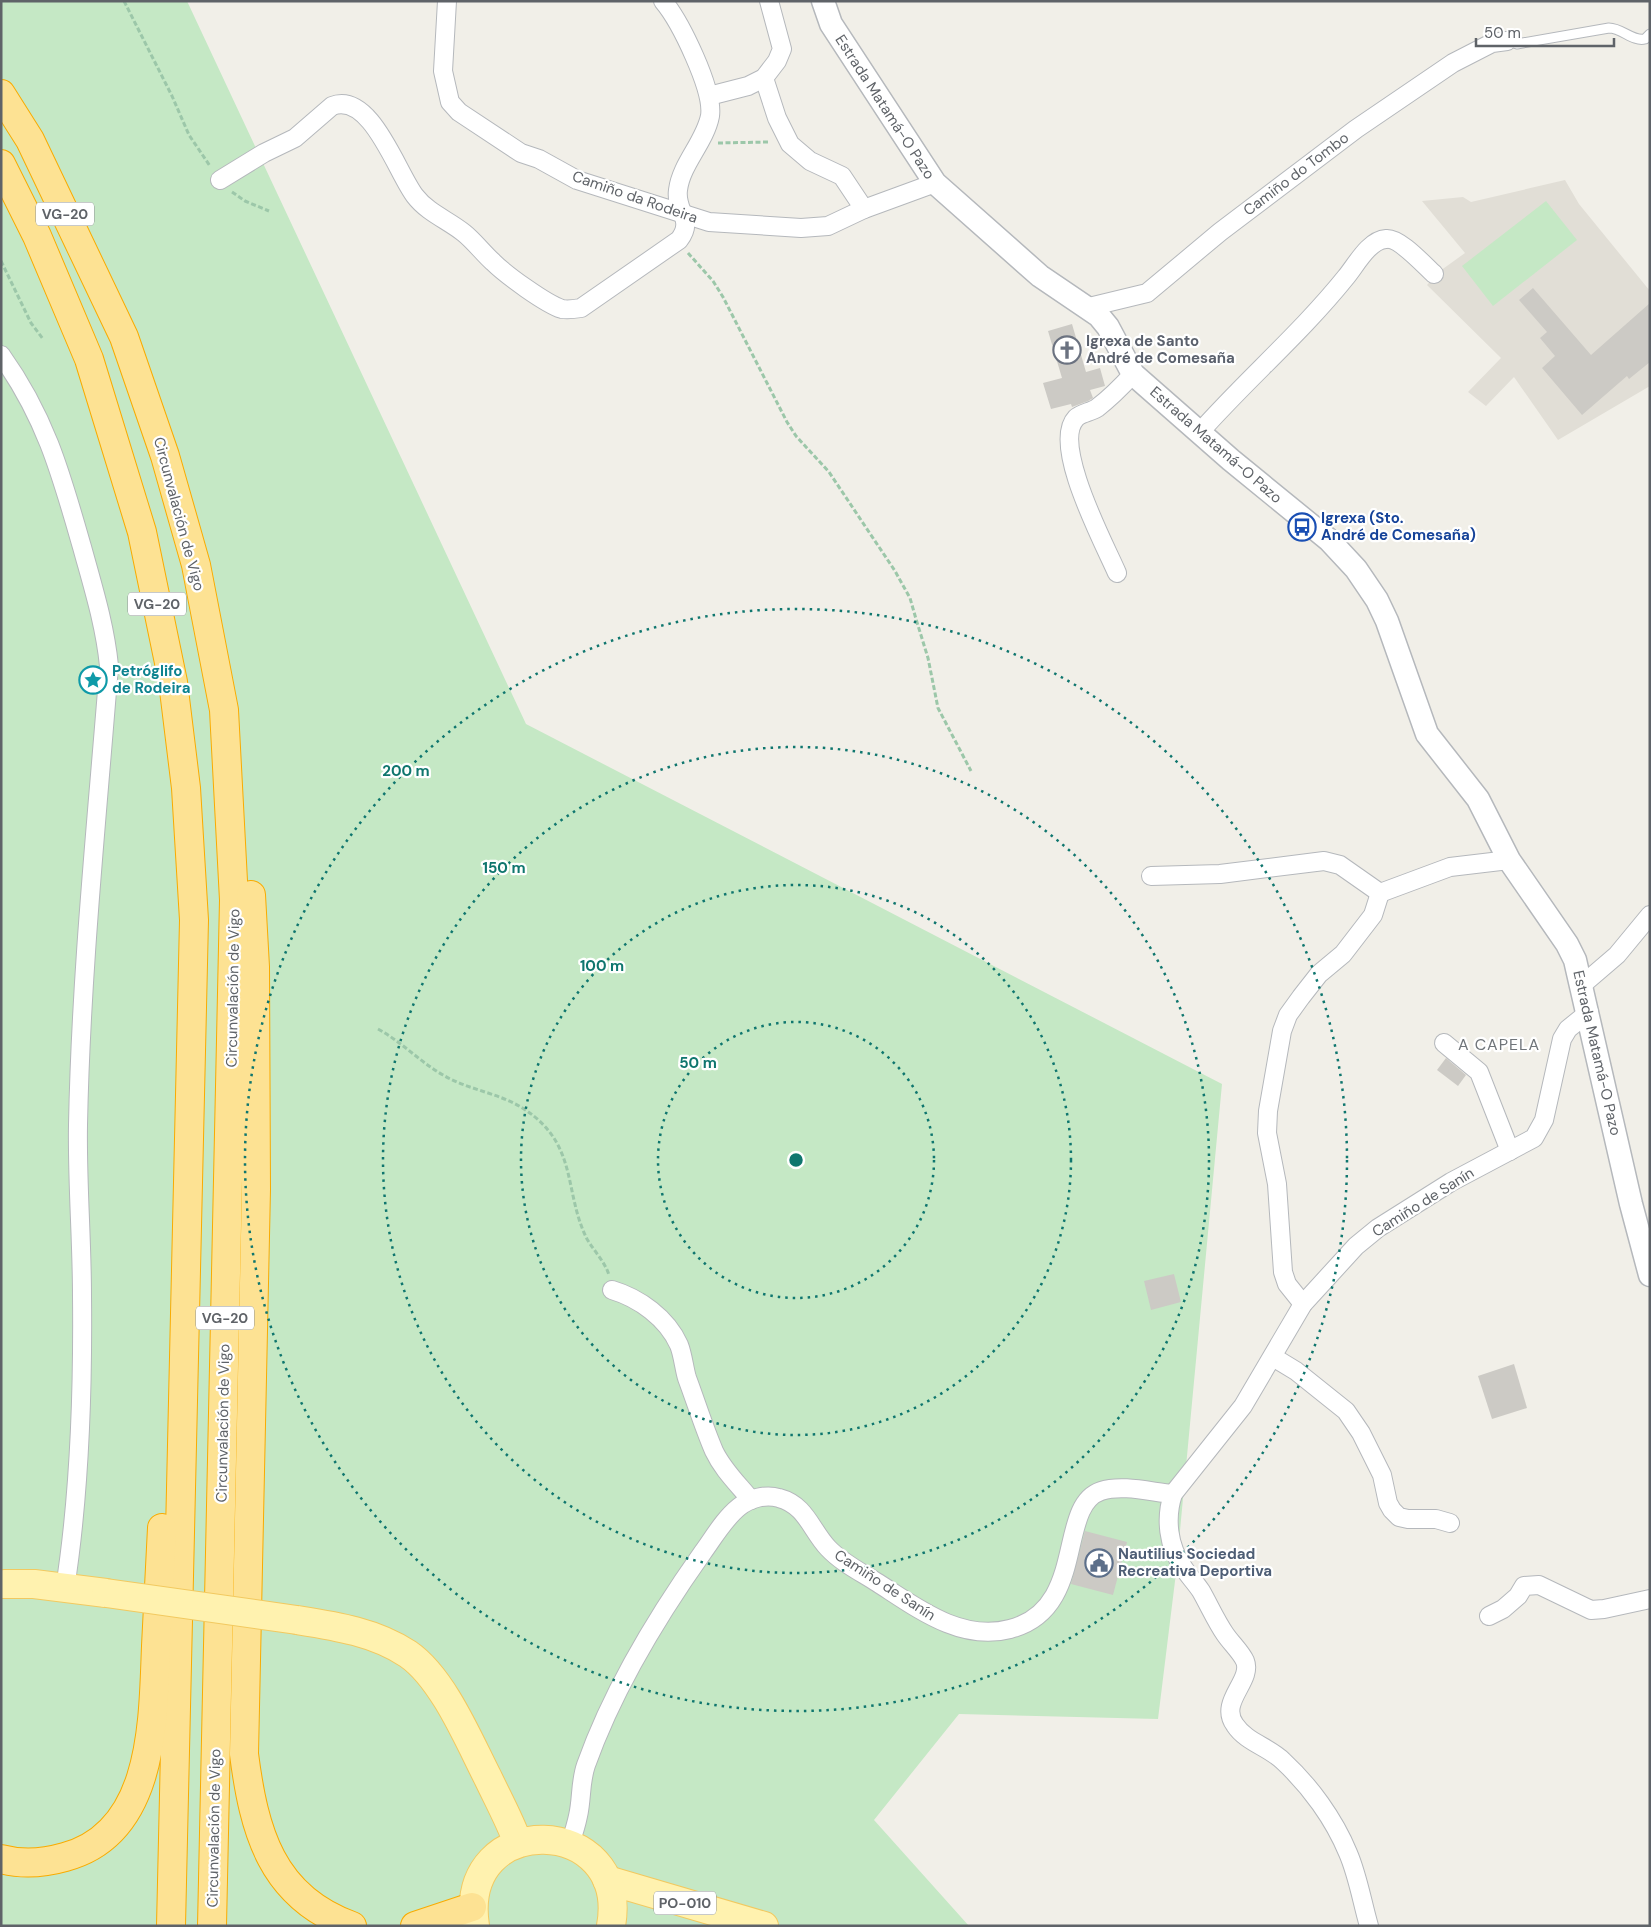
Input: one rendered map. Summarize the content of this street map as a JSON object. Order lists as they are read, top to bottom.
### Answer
{
  "streets": {
    "highway": ["VG-20", "Circunvalación de Vigo"],
    "main road": ["PO-010"],
    "street": [
      "Estrada Matamá-O Pazo",
      "Camiño do Tombo",
      "Camiño da Rodeira",
      "Camiño de Sanín"
    ]
  },
  "crossings": [
    ["Estrada Matamá-O Pazo", "Camiño do Tombo"],
    ["Estrada Matamá-O Pazo", "Camiño da Rodeira"],
    ["Estrada Matamá-O Pazo", "Camiño de Sanín"]
  ],
  "districts": ["A CAPELA"],
  "places": {
    "church": ["Igrexa de Santo André de Comesaña"],
    "bus stop": ["Igrexa (Sto. André de Comesaña)"],
    "place": ["Petróglifo de Rodeira"],
    "public building": ["Nautilius Sociedad Recreativa Deportiva"]
  },
  "scale_bar": "50 m",
  "rings": [
    "200 m",
    "150 m",
    "100 m",
    "50 m"
  ]
}
